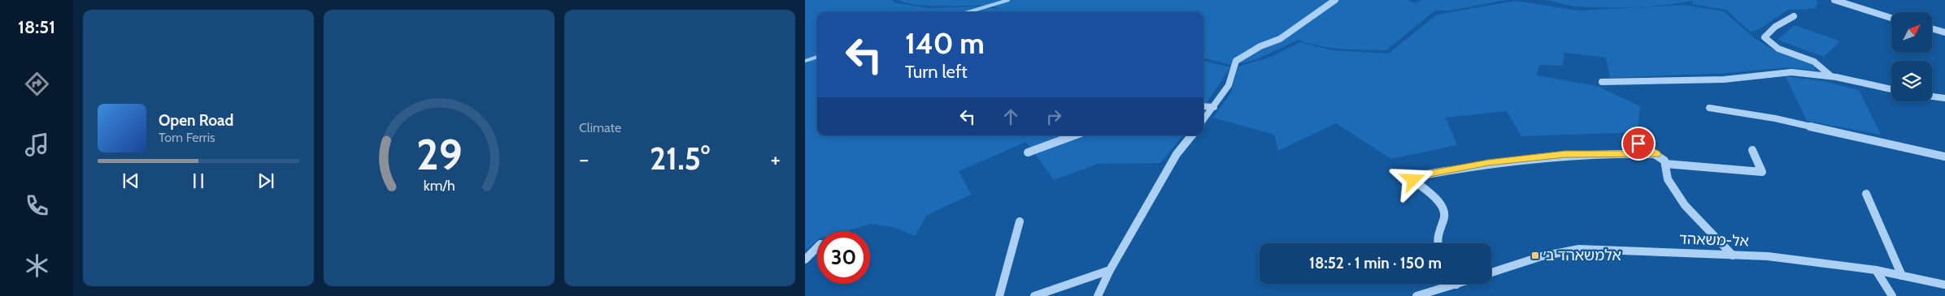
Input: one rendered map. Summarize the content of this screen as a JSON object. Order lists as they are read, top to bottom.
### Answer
{
  "streets": {
    "street": ["אל-משאהד"]
  },
  "places": {
    "transit": ["אלמשאהד ב׳"]
  },
  "north": "top right",
  "page": {
    "tabs": "18:51",
    "tile": "Climate",
    "turn": ["140 m", "Turn left"],
    "song": ["Open Road", "Tom Ferris"],
    "heat": ["−", "21.5°", "+"],
    "limit": "30",
    "trip": "18:52 · 1 min · 150 m",
    "gauge": ["29", "km/h"]
  }
}
